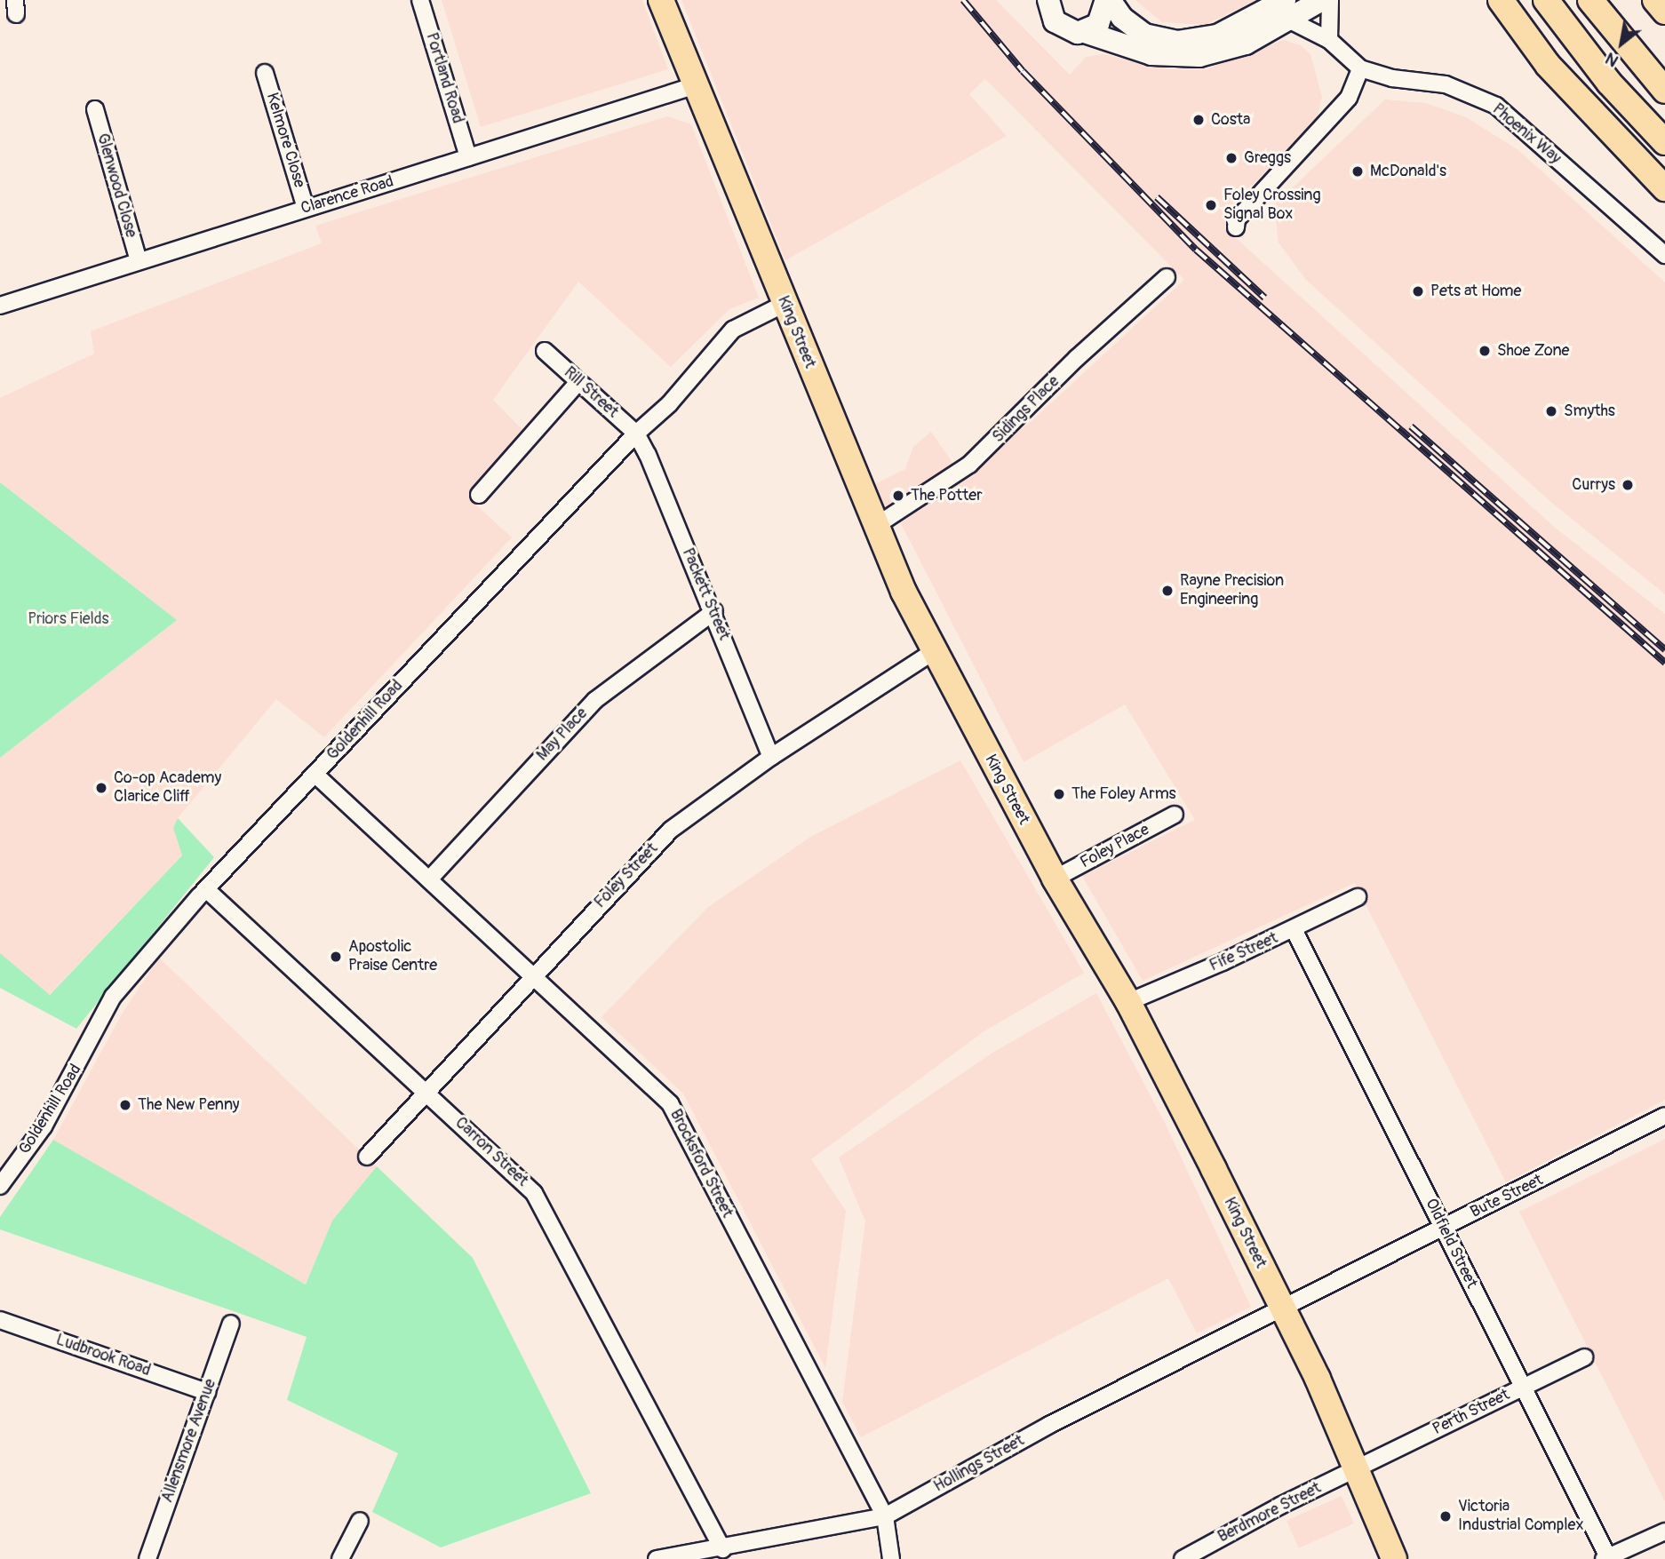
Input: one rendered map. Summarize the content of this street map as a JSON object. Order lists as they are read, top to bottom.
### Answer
{
  "streets": {
    "main road": ["King Street"],
    "street": [
      "Portland Road",
      "Phoenix Way",
      "Kelmore Close",
      "Glenwood Close",
      "Clarence Road",
      "Rill Street",
      "Sidings Place",
      "Packett Street",
      "Goldenhill Road",
      "May Place",
      "Foley Place",
      "Foley Street",
      "Fife Street",
      "Carron Street",
      "Brocksford Street",
      "Bute Street",
      "Oldfield Street",
      "Ludbrook Road",
      "Perth Street",
      "Allensmore Avenue",
      "Hollings Street",
      "Berdmore Street"
    ]
  },
  "crossings": [
    ["Portland Road", "Clarence Road"],
    ["Kelmore Close", "Clarence Road"],
    ["Glenwood Close", "Clarence Road"],
    ["Clarence Road", "King Street"],
    ["King Street", "Sidings Place"],
    ["King Street", "Goldenhill Road"],
    ["King Street", "Foley Place"],
    ["King Street", "Foley Street"],
    ["King Street", "Fife Street"],
    ["King Street", "Bute Street"],
    ["King Street", "Perth Street"],
    ["King Street", "Hollings Street"],
    ["King Street", "Berdmore Street"],
    ["Rill Street", "Packett Street"],
    ["Rill Street", "Goldenhill Road"],
    ["Packett Street", "Goldenhill Road"],
    ["Packett Street", "May Place"],
    ["Packett Street", "Foley Street"],
    ["Goldenhill Road", "Carron Street"],
    ["Goldenhill Road", "Brocksford Street"],
    ["May Place", "Brocksford Street"],
    ["Foley Street", "Carron Street"],
    ["Foley Street", "Brocksford Street"],
    ["Fife Street", "Oldfield Street"],
    ["Carron Street", "Hollings Street"],
    ["Brocksford Street", "Hollings Street"],
    ["Bute Street", "Oldfield Street"],
    ["Bute Street", "Hollings Street"],
    ["Oldfield Street", "Perth Street"],
    ["Ludbrook Road", "Allensmore Avenue"],
    ["Perth Street", "Berdmore Street"]
  ],
  "parks": ["Priors Fields"],
  "places": [
    "Costa",
    "Greggs",
    "McDonald's",
    "Foley Crossing Signal Box",
    "Pets at Home",
    "Shoe Zone",
    "Smyths",
    "Currys",
    "The Potter",
    "Rayne Precision Engineering",
    "Co-op Academy Clarice Cliff",
    "The Foley Arms",
    "Apostolic Praise Centre",
    "The New Penny",
    "Victoria Industrial Complex"
  ],
  "north": "bottom left"
}
